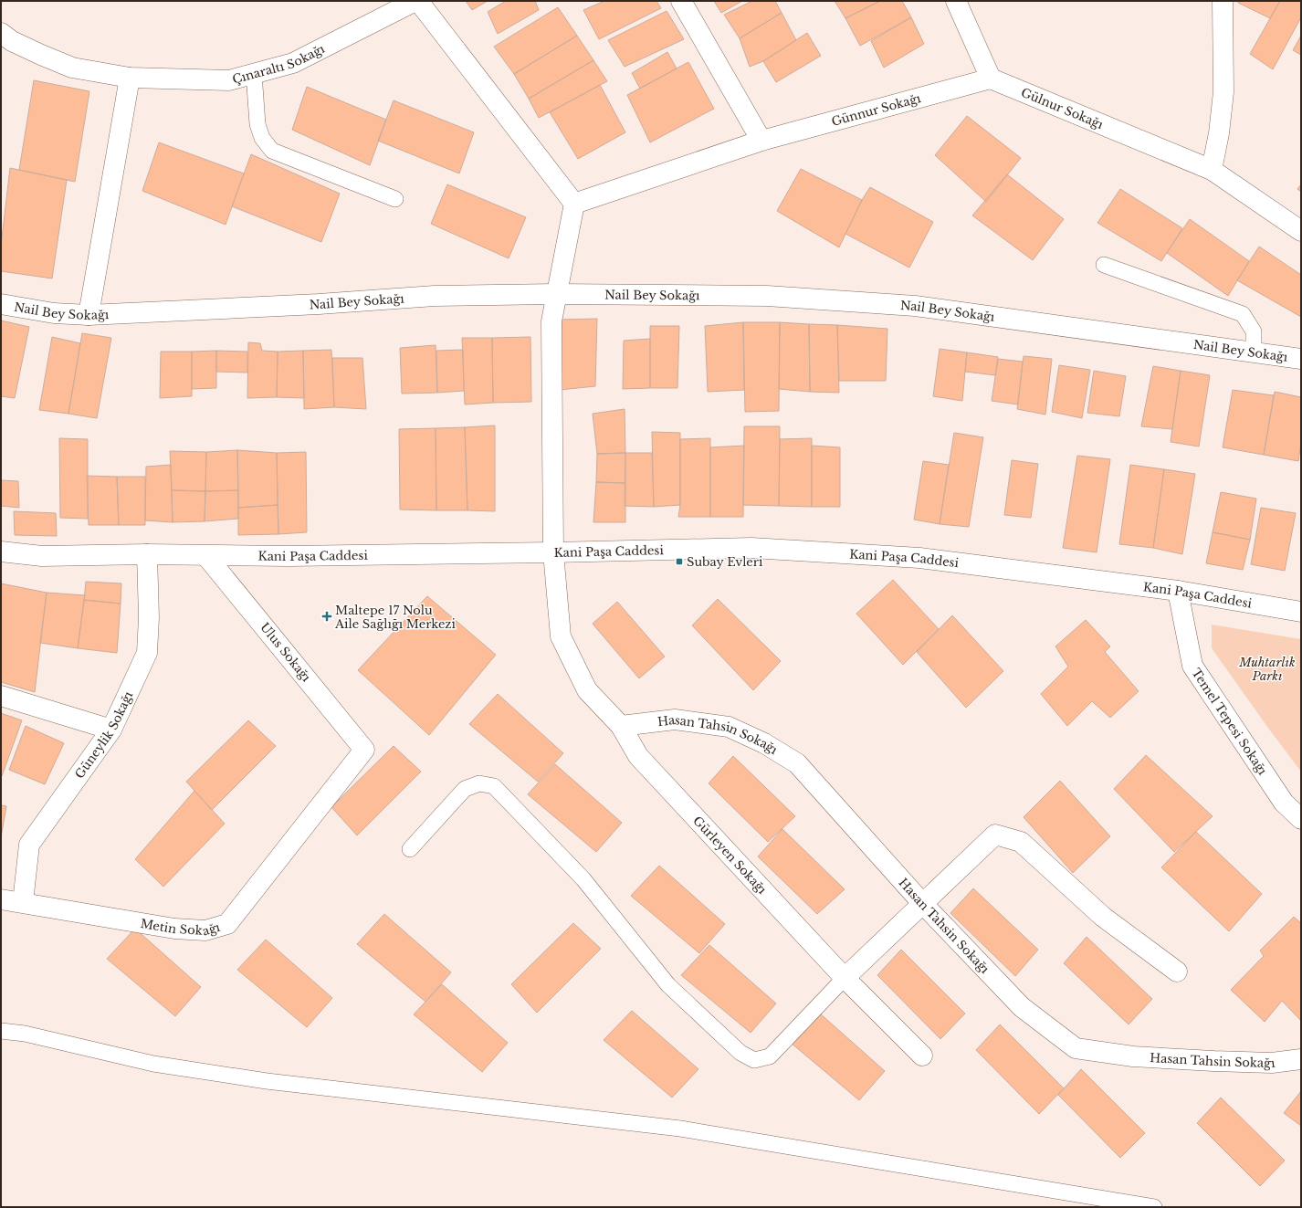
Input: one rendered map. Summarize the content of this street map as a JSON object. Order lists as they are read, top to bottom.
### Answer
{
  "streets": {
    "street": [
      "Çınaraltı Sokağı",
      "Gülnur Sokağı",
      "Günnur Sokağı",
      "Nail Bey Sokağı",
      "Kani Paşa Caddesi",
      "Ulus Sokağı",
      "Temel Tepesi Sokağı",
      "Güneylik Sokağı",
      "Hasan Tahsin Sokağı",
      "Gürleyen Sokağı",
      "Metin Sokağı"
    ]
  },
  "crossings": [
    ["Gülnur Sokağı", "Günnur Sokağı"],
    ["Kani Paşa Caddesi", "Ulus Sokağı"],
    ["Kani Paşa Caddesi", "Temel Tepesi Sokağı"],
    ["Kani Paşa Caddesi", "Güneylik Sokağı"],
    ["Kani Paşa Caddesi", "Gürleyen Sokağı"],
    ["Ulus Sokağı", "Metin Sokağı"],
    ["Güneylik Sokağı", "Metin Sokağı"],
    ["Hasan Tahsin Sokağı", "Gürleyen Sokağı"]
  ],
  "parks": ["Muhtarlık Parkı"],
  "places": {
    "transit": ["Subay Evleri"],
    "health": ["Maltepe 17 Nolu Aile Sağlığı Merkezi"]
  }
}
